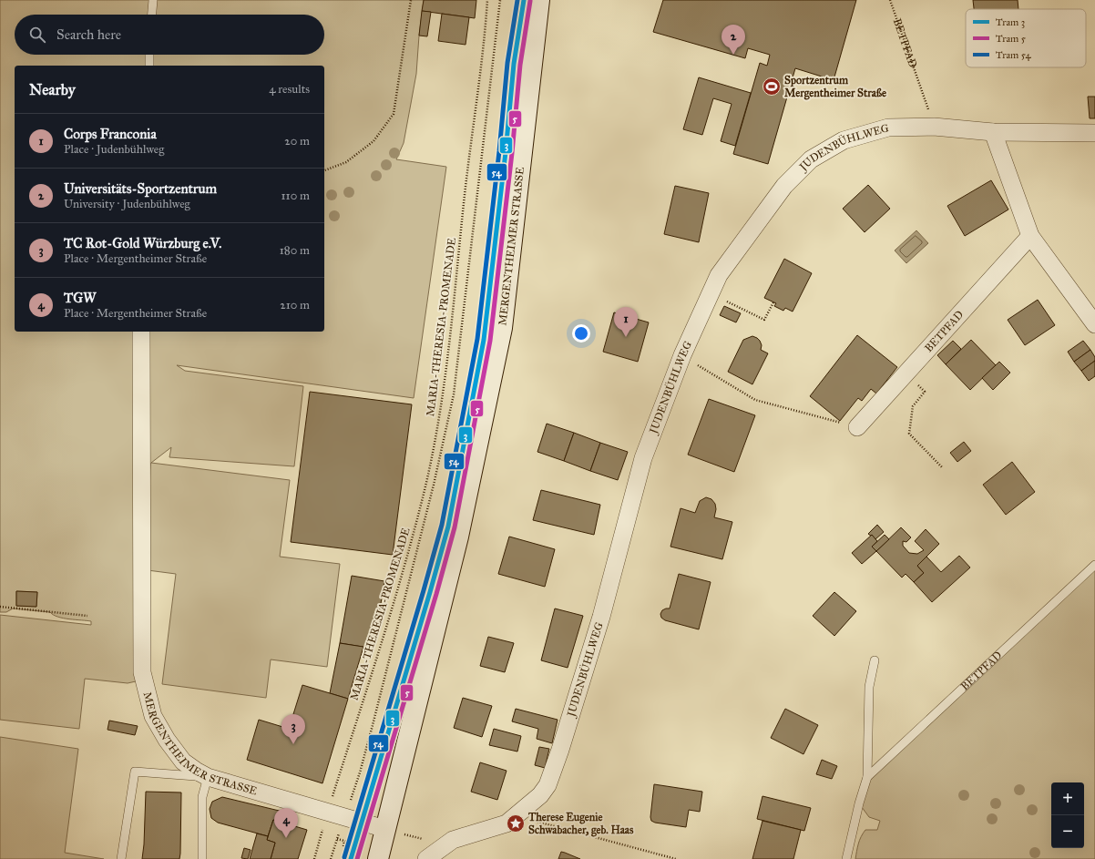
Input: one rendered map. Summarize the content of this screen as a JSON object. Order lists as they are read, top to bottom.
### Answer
{
  "streets": {
    "main road": ["MERGENTHEIMER STRASSE"],
    "street": ["BETPFAD", "JUDENBÜHLWEG"],
    "path": ["MARIA-THERESIA-PROMENADE"]
  },
  "crossings": [
    ["BETPFAD", "JUDENBÜHLWEG"],
    ["MERGENTHEIMER STRASSE", "MARIA-THERESIA-PROMENADE"]
  ],
  "places": {
    "sports": ["Sportzentrum Mergentheimer Straße"],
    "place": ["Therese Eugenie Schwabacher, geb. Haas"]
  },
  "lines": ["tram line 3", "tram line 54", "tram line 5"],
  "legend": ["Tram 3", "Tram 5", "Tram 54"],
  "page": {
    "search": "Search here",
    "pins": [
      "2",
      "1",
      "3",
      "4"
    ],
    "heading": ["Nearby", "4 results"],
    "list": [
      {
        "mark": "1",
        "name": "Corps Franconia",
        "note": "Place · Judenbühlweg",
        "value": "20 m"
      },
      {
        "mark": "2",
        "name": "Universitäts-Sportzentrum",
        "note": "University · Judenbühlweg",
        "value": "110 m"
      },
      {
        "mark": "3",
        "name": "TC Rot-Gold Würzburg e.V.",
        "note": "Place · Mergentheimer Straße",
        "value": "180 m"
      },
      {
        "mark": "4",
        "name": "TGW",
        "note": "Place · Mergentheimer Straße",
        "value": "210 m"
      }
    ],
    "map_buttons": ["+", "−"]
  }
}
